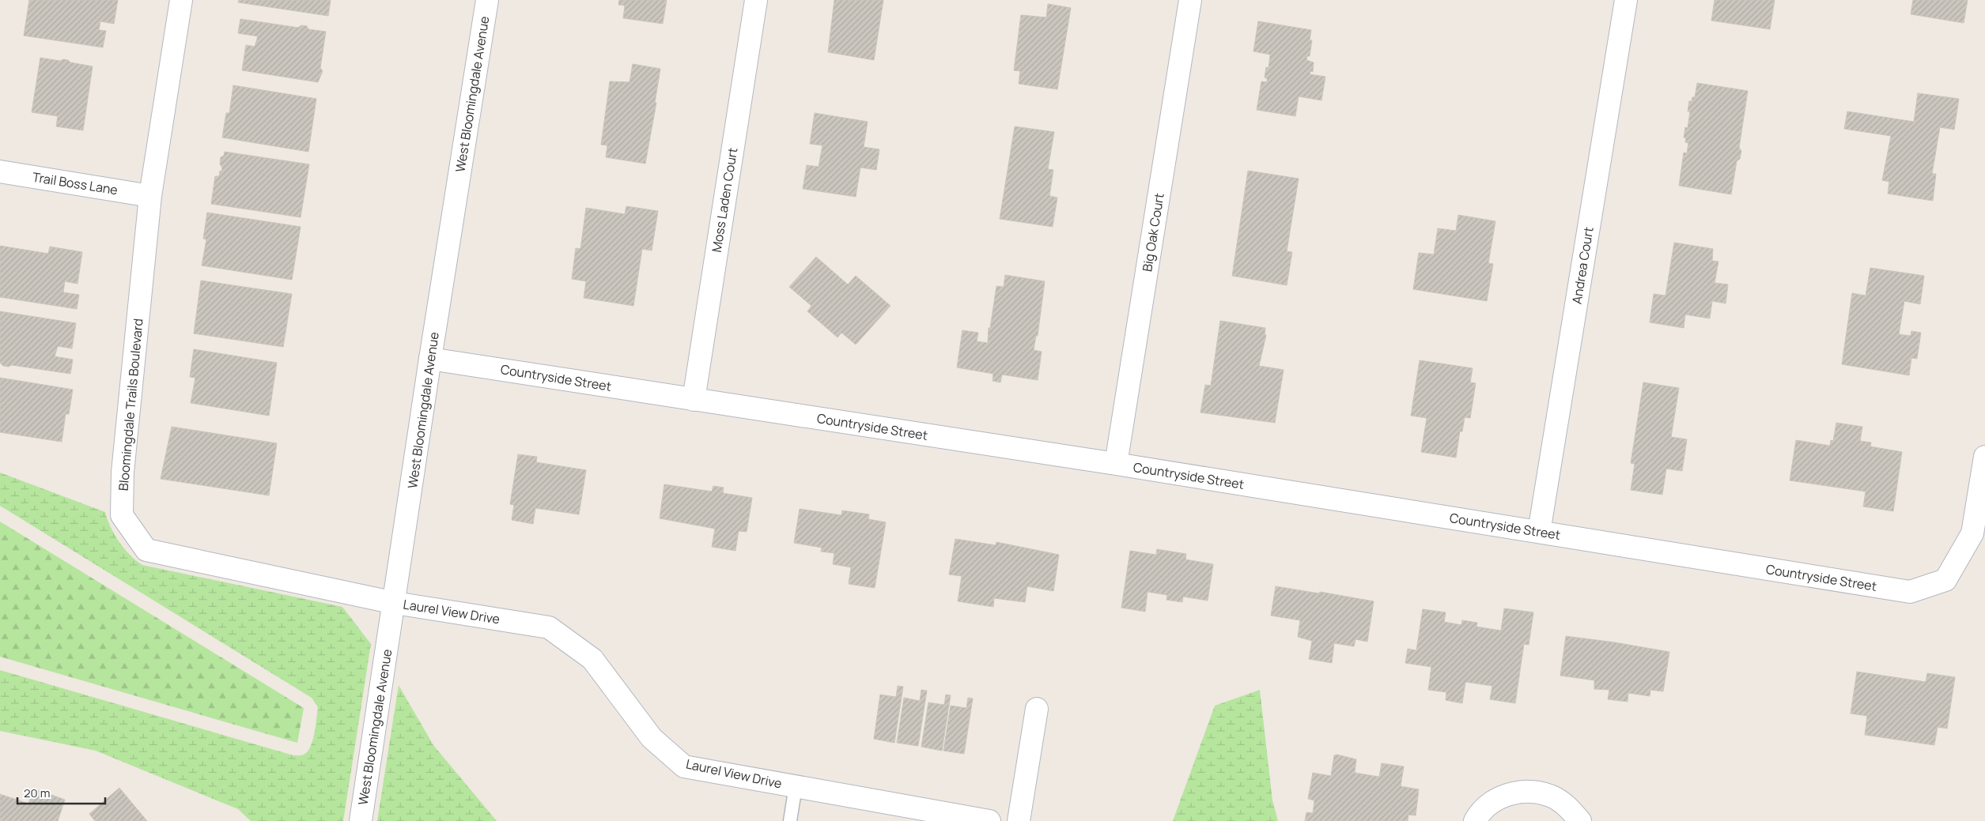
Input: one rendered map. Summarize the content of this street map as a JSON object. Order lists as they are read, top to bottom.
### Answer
{
  "streets": {
    "street": [
      "West Bloomingdale Avenue",
      "Trail Boss Lane",
      "Moss Laden Court",
      "Big Oak Court",
      "Andrea Court",
      "Countryside Street",
      "Bloomingdale Trails Boulevard",
      "Laurel View Drive"
    ]
  },
  "crossings": [
    ["West Bloomingdale Avenue", "Countryside Street"],
    ["West Bloomingdale Avenue", "Bloomingdale Trails Boulevard"],
    ["West Bloomingdale Avenue", "Laurel View Drive"],
    ["Trail Boss Lane", "Bloomingdale Trails Boulevard"],
    ["Moss Laden Court", "Countryside Street"],
    ["Big Oak Court", "Countryside Street"],
    ["Andrea Court", "Countryside Street"],
    ["Bloomingdale Trails Boulevard", "Laurel View Drive"]
  ],
  "scale_bar": "20 m"
}
